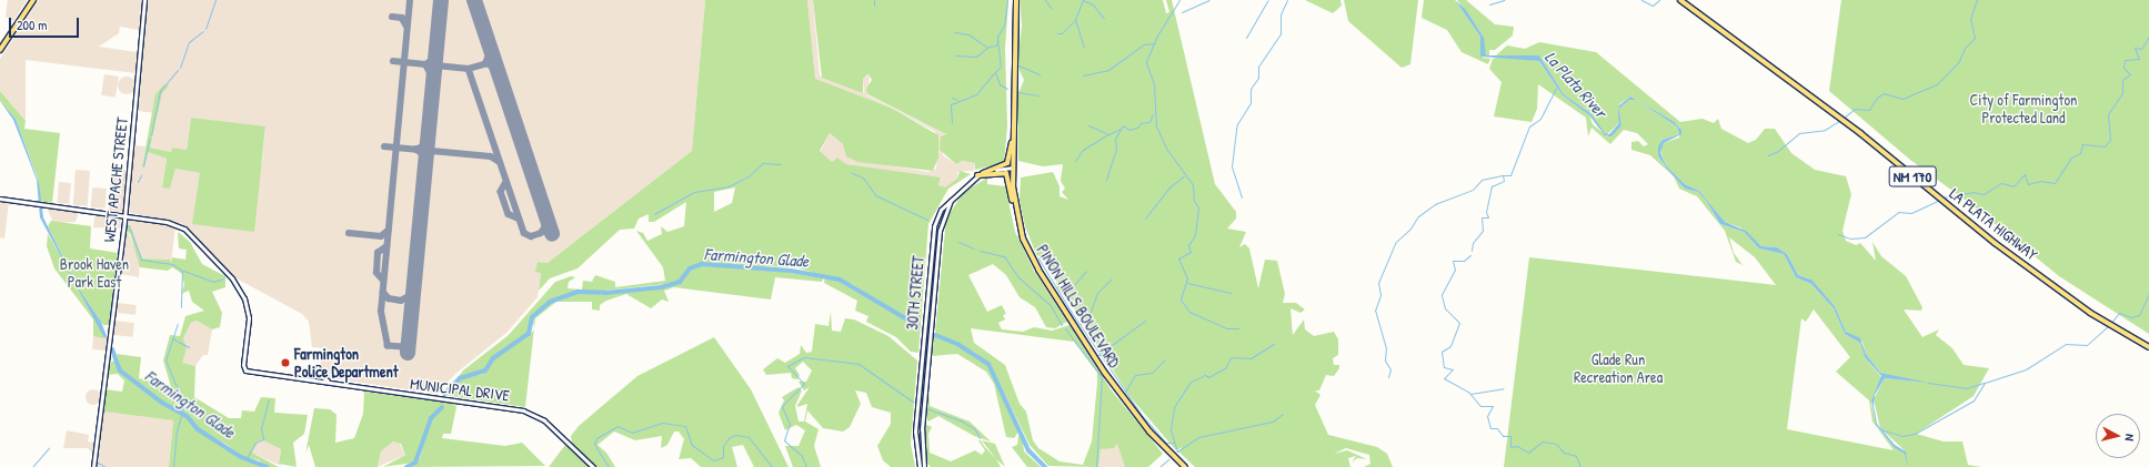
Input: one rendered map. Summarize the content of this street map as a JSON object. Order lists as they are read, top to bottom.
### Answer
{
  "streets": {
    "main road": [
      "NM 170",
      "WEST APACHE STREET",
      "LA PLATA HIGHWAY",
      "30TH STREET",
      "PINON HILLS BOULEVARD",
      "MUNICIPAL DRIVE"
    ]
  },
  "crossings": [
    ["WEST APACHE STREET", "MUNICIPAL DRIVE"]
  ],
  "water": ["La Plata River", "Farmington Glade"],
  "parks": ["City of Farmington Protected Land", "Brook Haven Park East", "Glade Run Recreation Area"],
  "places": ["Farmington Police Department"],
  "scale_bar": "200 m",
  "north": "right"
}
